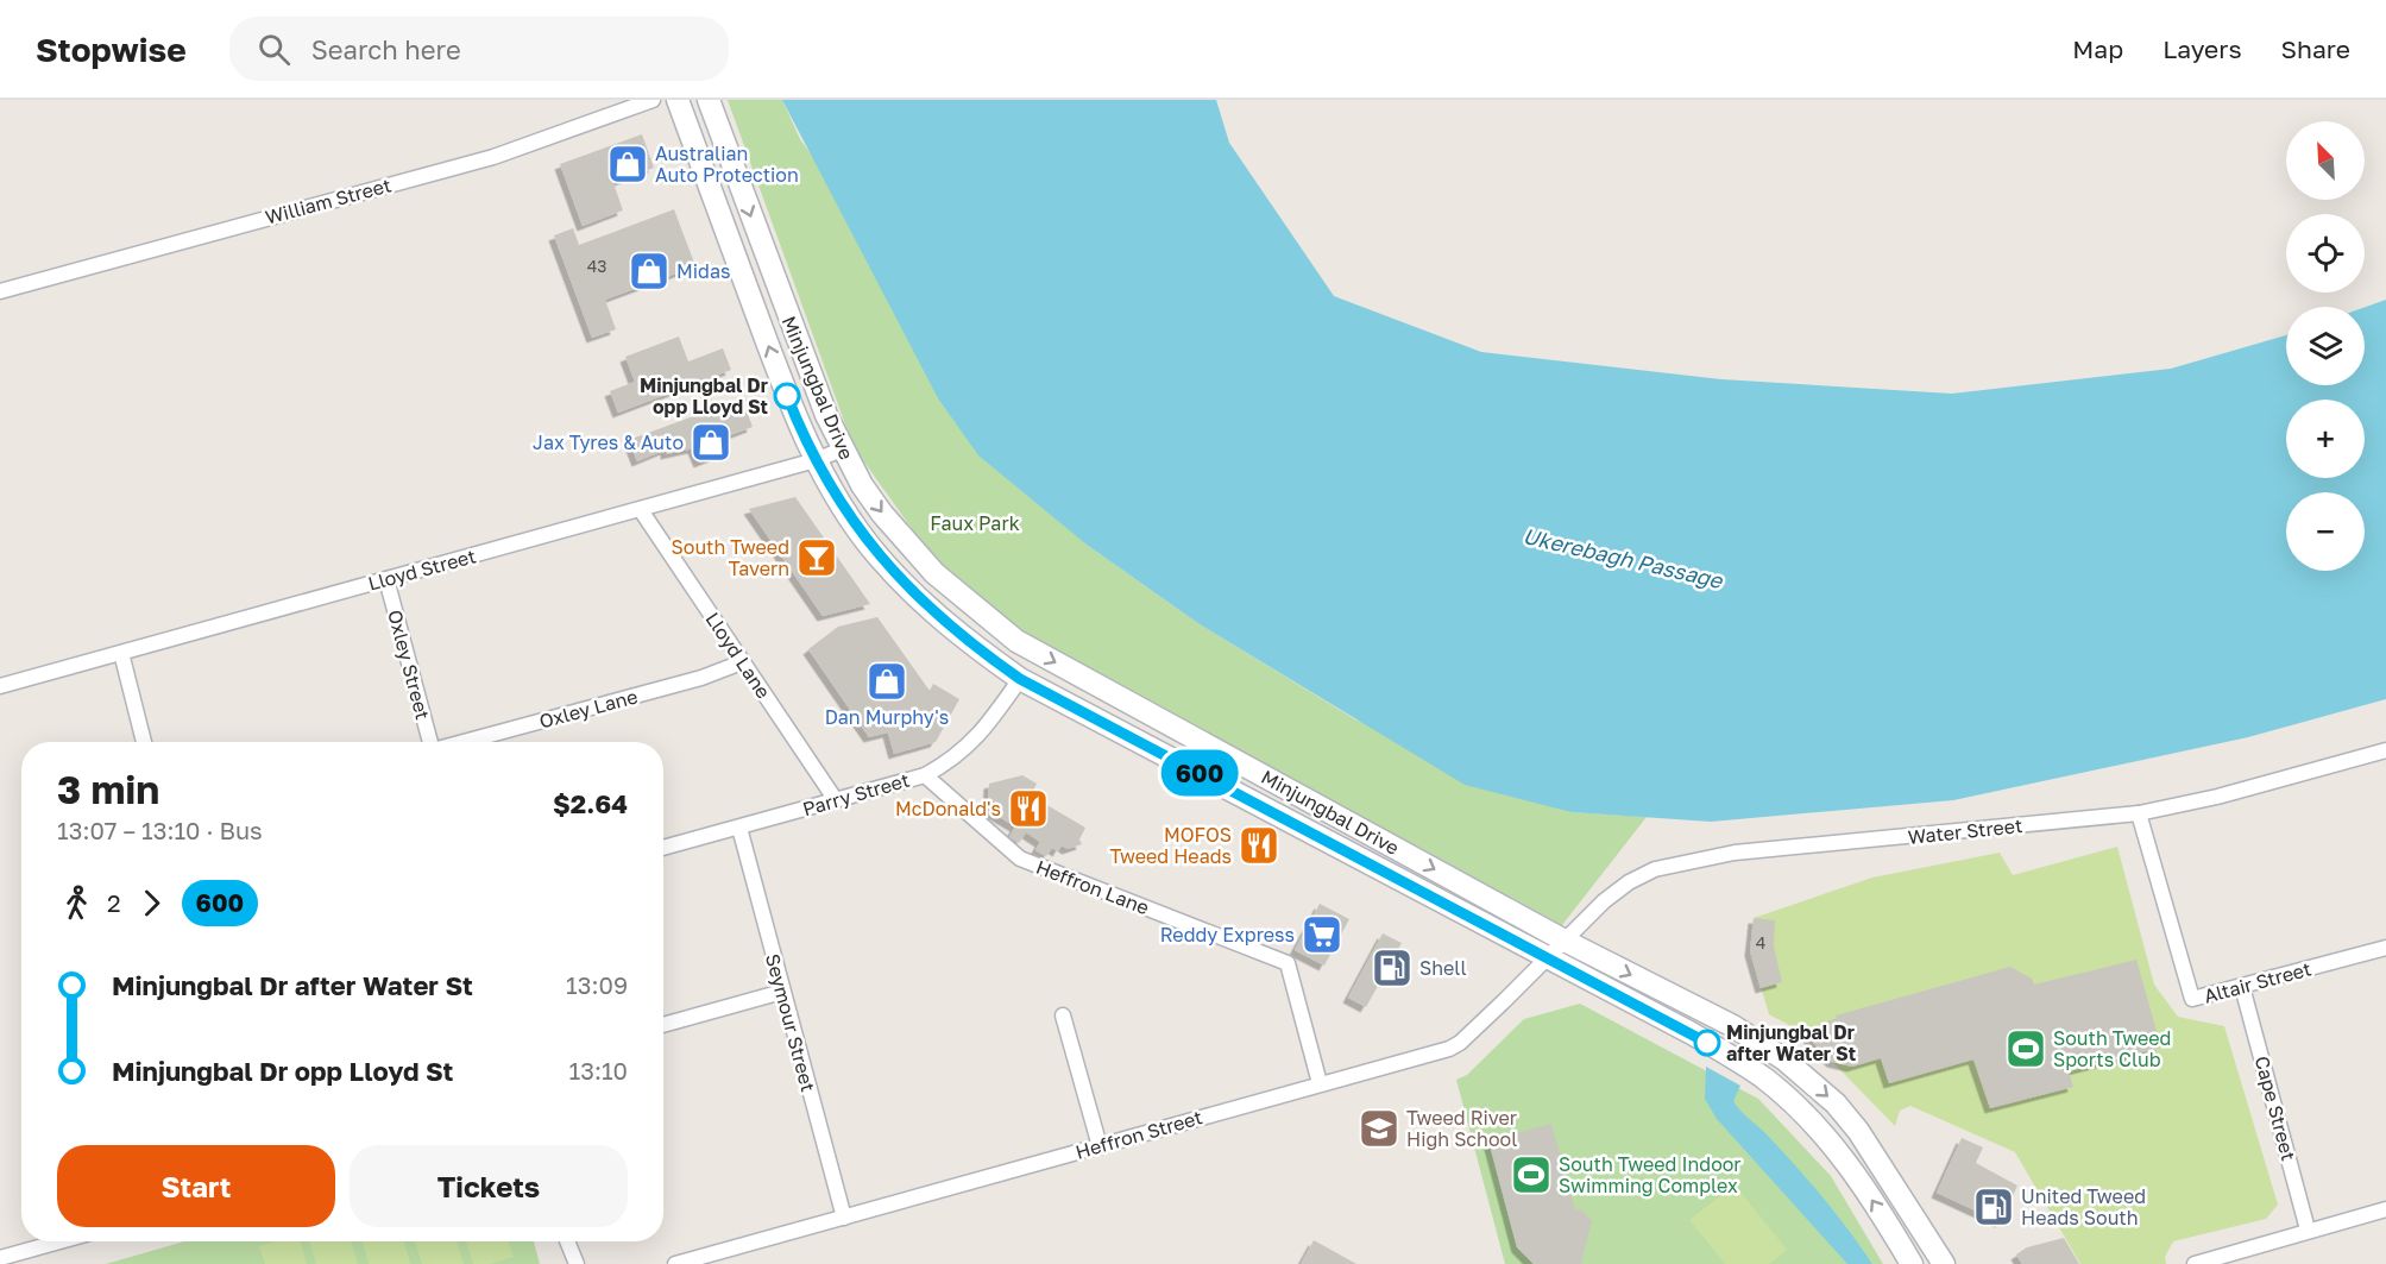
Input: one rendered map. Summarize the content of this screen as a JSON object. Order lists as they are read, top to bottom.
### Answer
{
  "streets": {
    "main road": ["Minjungbal Drive"],
    "street": [
      "William Street",
      "Lloyd Street",
      "Lloyd Lane",
      "Oxley Street",
      "Oxley Lane",
      "Parry Street",
      "Water Street",
      "Heffron Lane",
      "Altair Street",
      "Seymour Street",
      "Cape Street",
      "Heffron Street"
    ]
  },
  "crossings": [
    ["Minjungbal Drive", "Lloyd Street"],
    ["Minjungbal Drive", "Parry Street"],
    ["Minjungbal Drive", "Water Street"],
    ["Minjungbal Drive", "Heffron Street"],
    ["Lloyd Street", "Lloyd Lane"],
    ["Lloyd Street", "Oxley Street"],
    ["Lloyd Lane", "Oxley Lane"],
    ["Lloyd Lane", "Parry Street"],
    ["Parry Street", "Heffron Lane"],
    ["Parry Street", "Seymour Street"],
    ["Water Street", "Altair Street"],
    ["Water Street", "Heffron Street"],
    ["Heffron Lane", "Heffron Street"],
    ["Altair Street", "Cape Street"],
    ["Seymour Street", "Heffron Street"]
  ],
  "water": ["Ukerebagh Passage"],
  "parks": ["Faux Park"],
  "places": {
    "shop": [
      "Australian Auto Protection",
      "Midas",
      "Jax Tyres & Auto",
      "Dan Murphy's"
    ],
    "other": ["Minjungbal Dr opp Lloyd St", "Minjungbal Dr after Water St"],
    "bar": ["South Tweed Tavern"],
    "restaurant": ["McDonald's", "MOFOS Tweed Heads"],
    "supermarket": ["Reddy Express"],
    "fuel station": ["Shell", "United Tweed Heads South"],
    "sports": ["South Tweed Sports Club", "South Tweed Indoor Swimming Complex"],
    "school or university": ["Tweed River High School"]
  },
  "lines": ["bus line 600"],
  "house_numbers": ["43", "4"],
  "north": "top left",
  "page": {
    "header": "Stopwise",
    "search": "Search here",
    "nav": ["Map", "Layers", "Share"],
    "on_map": "600",
    "map_buttons": ["+", "−"],
    "heading": ["3 min", "13:07 – 13:10 · Bus", "$2.64"],
    "legs": ["2", "600"],
    "list": [
      {
        "name": "Minjungbal Dr after Water St",
        "value": "13:09"
      },
      {
        "name": "Minjungbal Dr opp Lloyd St",
        "value": "13:10"
      }
    ],
    "buttons": ["Start", "Tickets"]
  }
}
